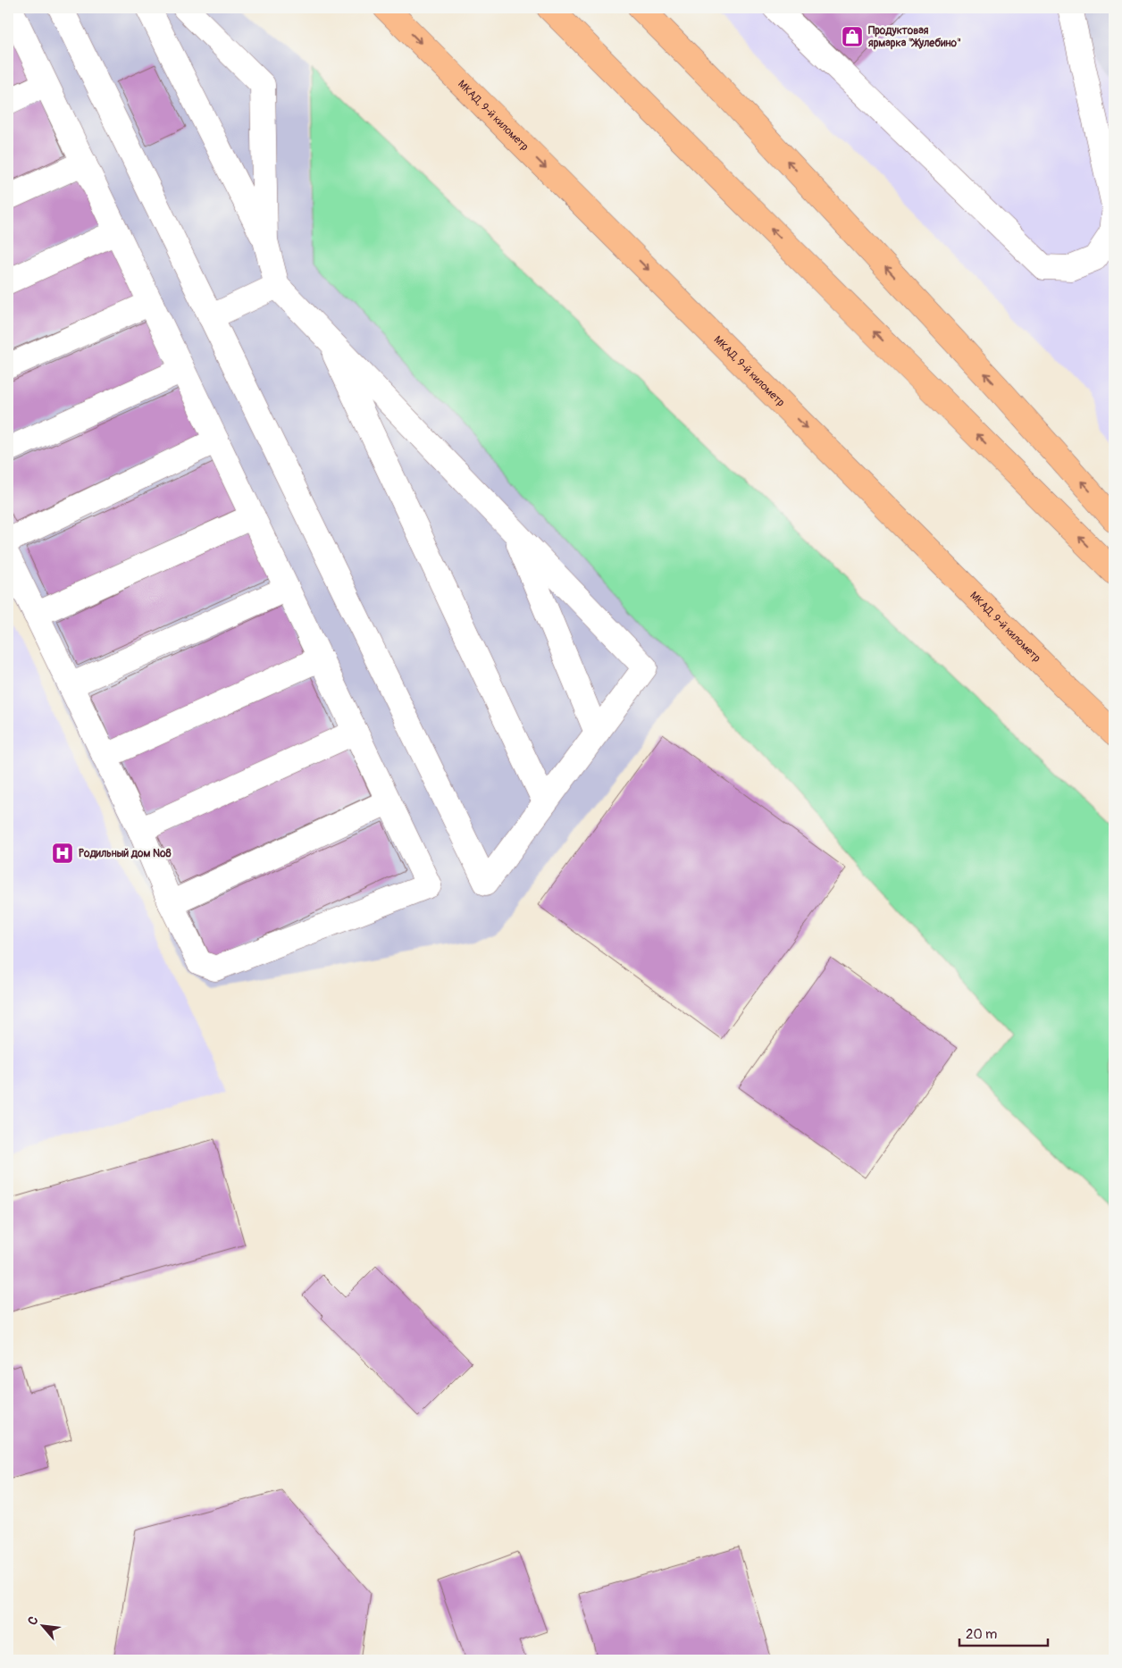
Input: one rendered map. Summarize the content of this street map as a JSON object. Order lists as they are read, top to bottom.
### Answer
{
  "streets": {
    "main road": ["МКАД, 9-й километр"]
  },
  "places": {
    "shop": ["Продуктовая ярмарка \"Жулебино\""],
    "hospital": ["Родильный дом №8"]
  },
  "scale_bar": "20 m",
  "north": "top left"
}
